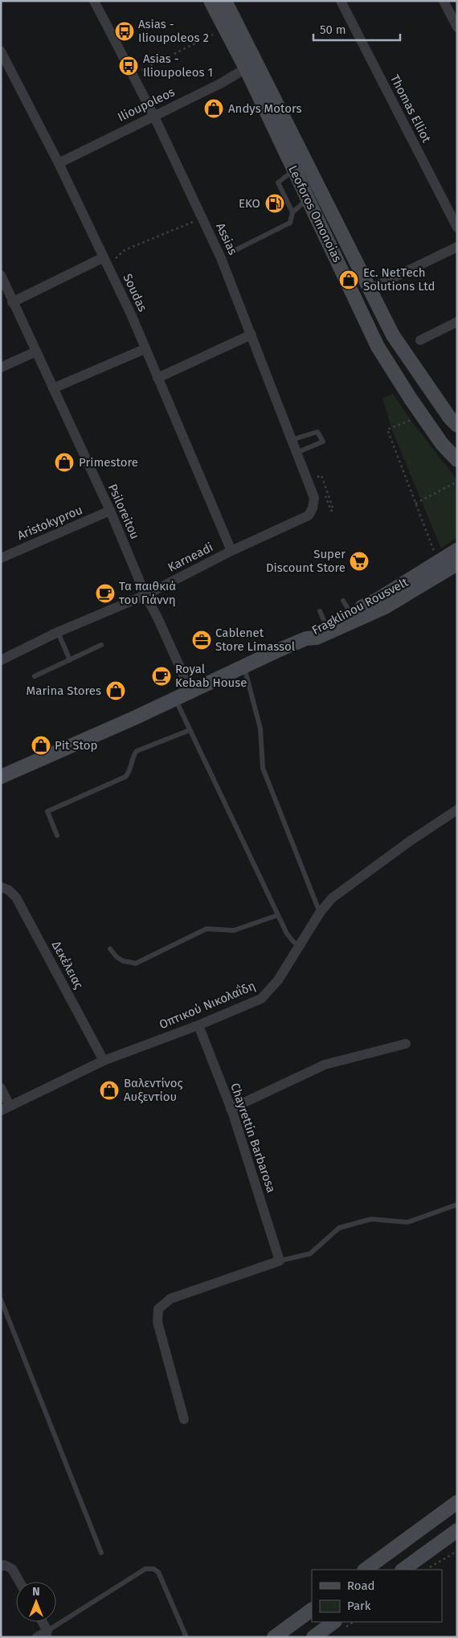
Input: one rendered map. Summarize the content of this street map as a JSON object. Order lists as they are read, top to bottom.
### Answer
{
  "streets": {
    "main road": ["Leoforos Omonoias", "Fragklinou Rousvelt"],
    "street": [
      "Ilioupoleos",
      "Thomas Elliot",
      "Assias",
      "Soudas",
      "Psiloreitou",
      "Aristokyprou",
      "Karneadi",
      "Δεκέλειας",
      "Οπτικού Νικολαΐδη",
      "Chayrettin Barbarosa"
    ]
  },
  "crossings": [
    ["Ilioupoleos", "Leoforos Omonoias"],
    ["Ilioupoleos", "Assias"],
    ["Ilioupoleos", "Soudas"],
    ["Assias", "Karneadi"],
    ["Soudas", "Karneadi"],
    ["Psiloreitou", "Aristokyprou"],
    ["Psiloreitou", "Karneadi"],
    ["Psiloreitou", "Fragklinou Rousvelt"],
    ["Δεκέλειας", "Οπτικού Νικολαΐδη"],
    ["Οπτικού Νικολαΐδη", "Chayrettin Barbarosa"]
  ],
  "places": {
    "bus stop": ["Asias - Ilioupoleos 2", "Asias - Ilioupoleos 1"],
    "shop": [
      "Andys Motors",
      "Ec. NetTech Solutions Ltd",
      "Primestore",
      "Marina Stores",
      "Pit Stop",
      "Βαλεντίνος Αυξεντίου"
    ],
    "fuel station": ["EKO"],
    "supermarket": ["Super Discount Store"],
    "cafe": ["Τα παιθκιά του Γιάννη", "Royal Kebab House"],
    "office": ["Cablenet Store Limassol"]
  },
  "legend": ["Road", "Park"],
  "scale_bar": "50 m",
  "north": "top"
}
